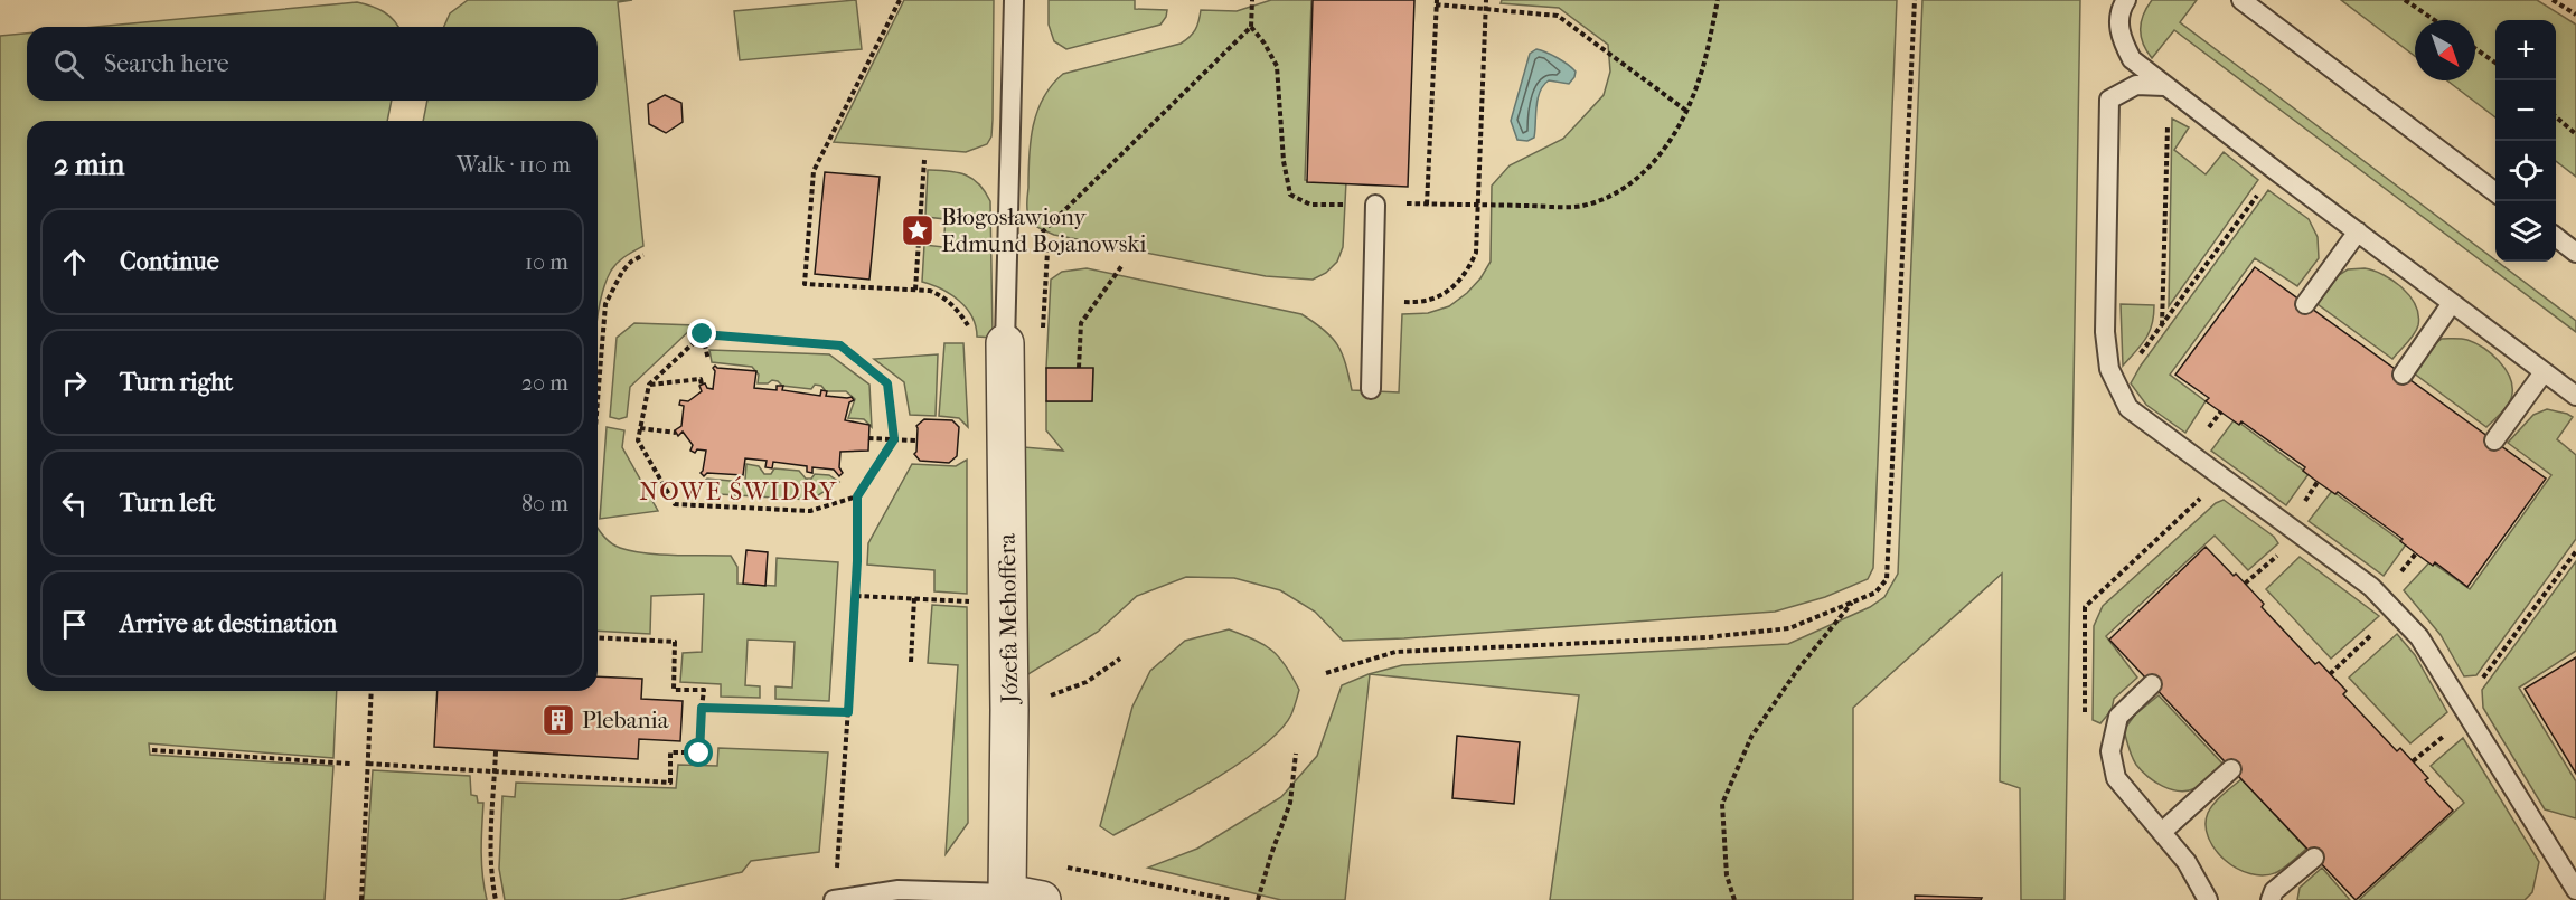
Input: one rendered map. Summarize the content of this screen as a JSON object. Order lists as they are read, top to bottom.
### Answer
{
  "streets": {
    "street": ["Józefa Mehoffera"]
  },
  "districts": ["NOWE ŚWIDRY"],
  "places": {
    "place": ["Błogosławiony Edmund Bojanowski"],
    "building": ["Plebania"]
  },
  "north": "bottom right",
  "page": {
    "map_buttons": ["+", "−"],
    "search": "Search here",
    "heading": ["2 min", "Walk · 110 m"],
    "list": [
      ["Continue", "10 m"],
      ["Turn right", "20 m"],
      ["Turn left", "80 m"],
      "Arrive at destination"
    ]
  }
}
